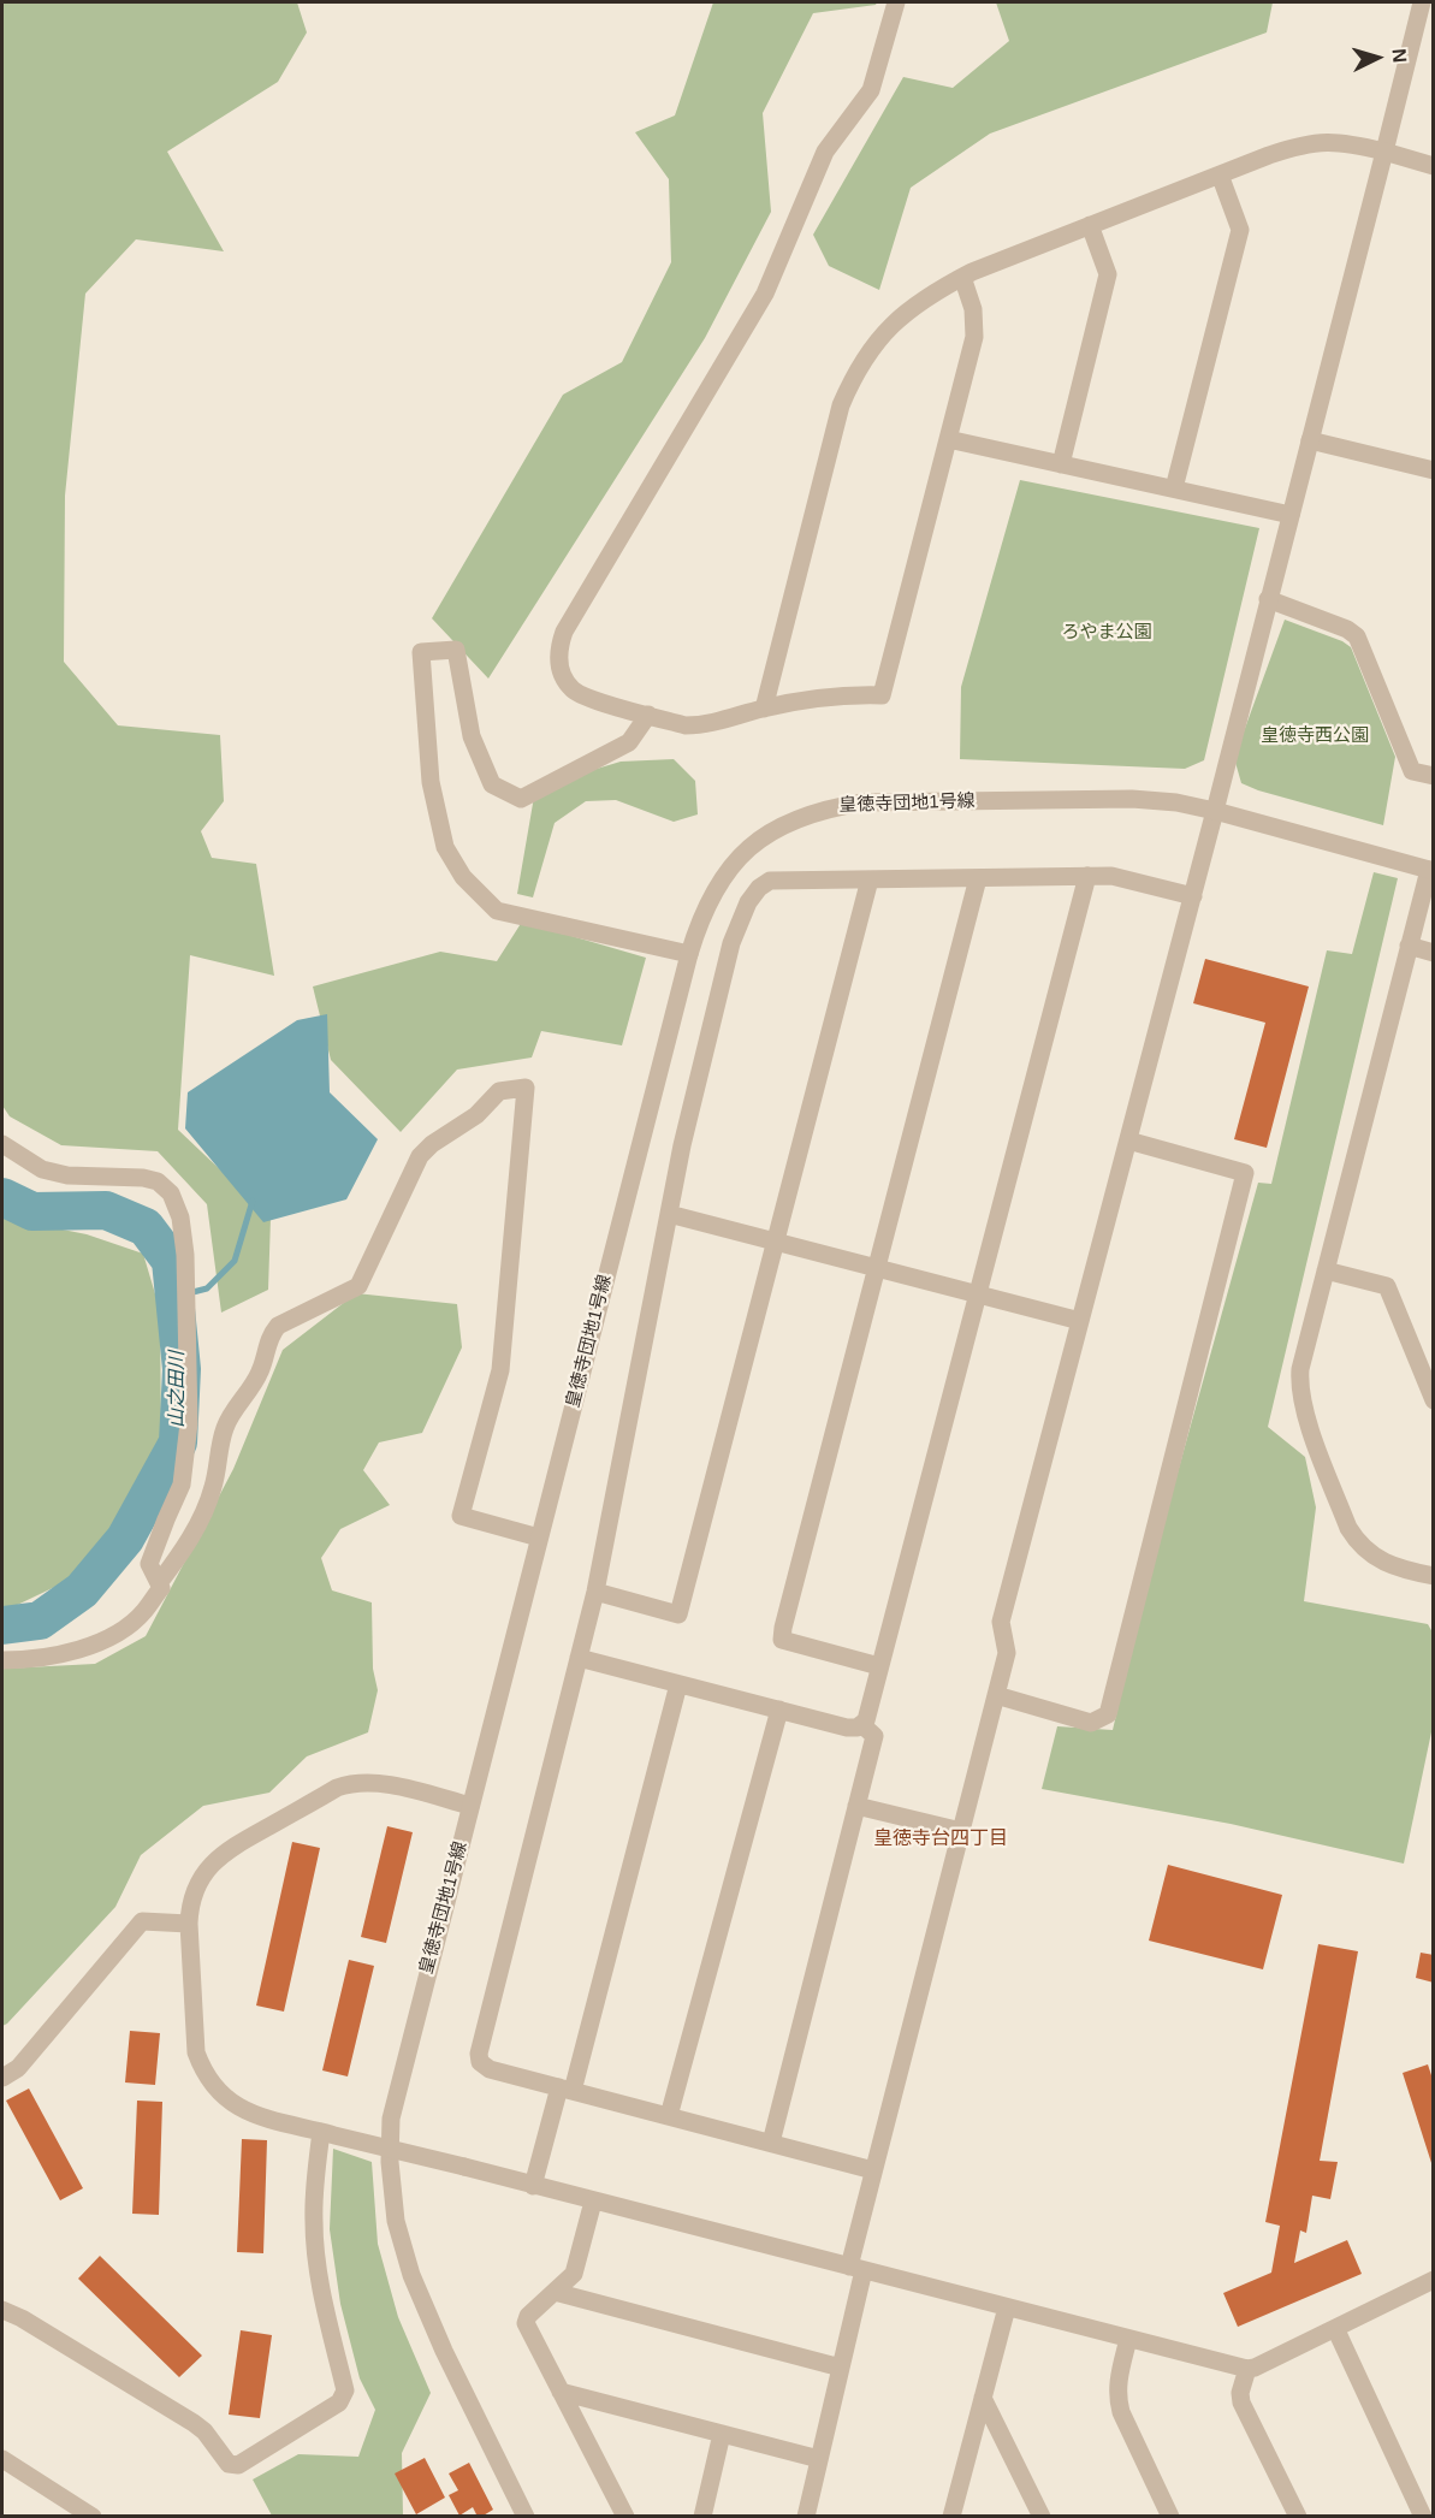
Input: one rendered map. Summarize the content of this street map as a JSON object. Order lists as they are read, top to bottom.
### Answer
{
  "streets": {
    "street": ["皇徳寺団地1号線"]
  },
  "districts": ["皇徳寺台四丁目"],
  "water": ["山之田川"],
  "parks": ["ろやま公園", "皇徳寺西公園"],
  "north": "right"
}
